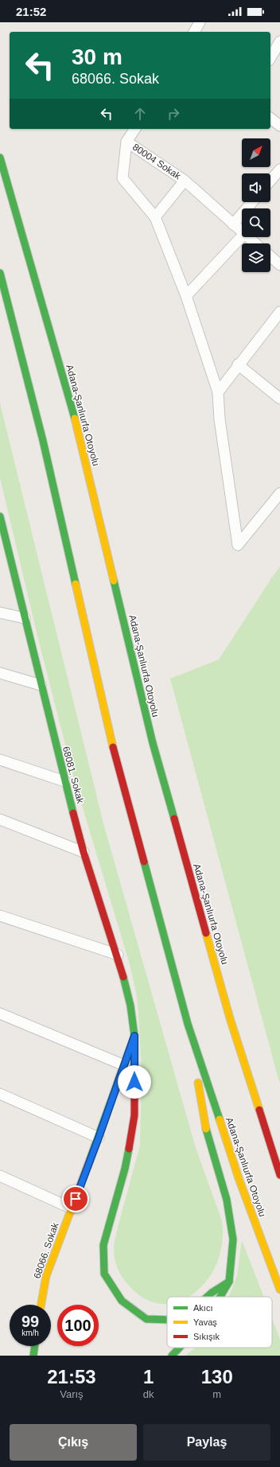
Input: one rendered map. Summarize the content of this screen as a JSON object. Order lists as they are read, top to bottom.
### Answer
{
  "streets": {
    "main road": ["Adana-Şanlıurfa Otoyolu", "68081. Sokak", "68066. Sokak"],
    "street": ["80004 Sokak"]
  },
  "crossings": [
    ["68081. Sokak", "68066. Sokak"]
  ],
  "legend": ["Akıcı", "Yavaş", "Sıkışık"],
  "north": "top right",
  "page": {
    "status": "21:52",
    "turn": ["30 m", "68066. Sokak"],
    "speed": "99 km/h",
    "limit": "100",
    "eta": [
      "21:53",
      "Varış",
      "1",
      "dk",
      "130",
      "m"
    ],
    "buttons": ["Çıkış", "Paylaş"]
  }
}
